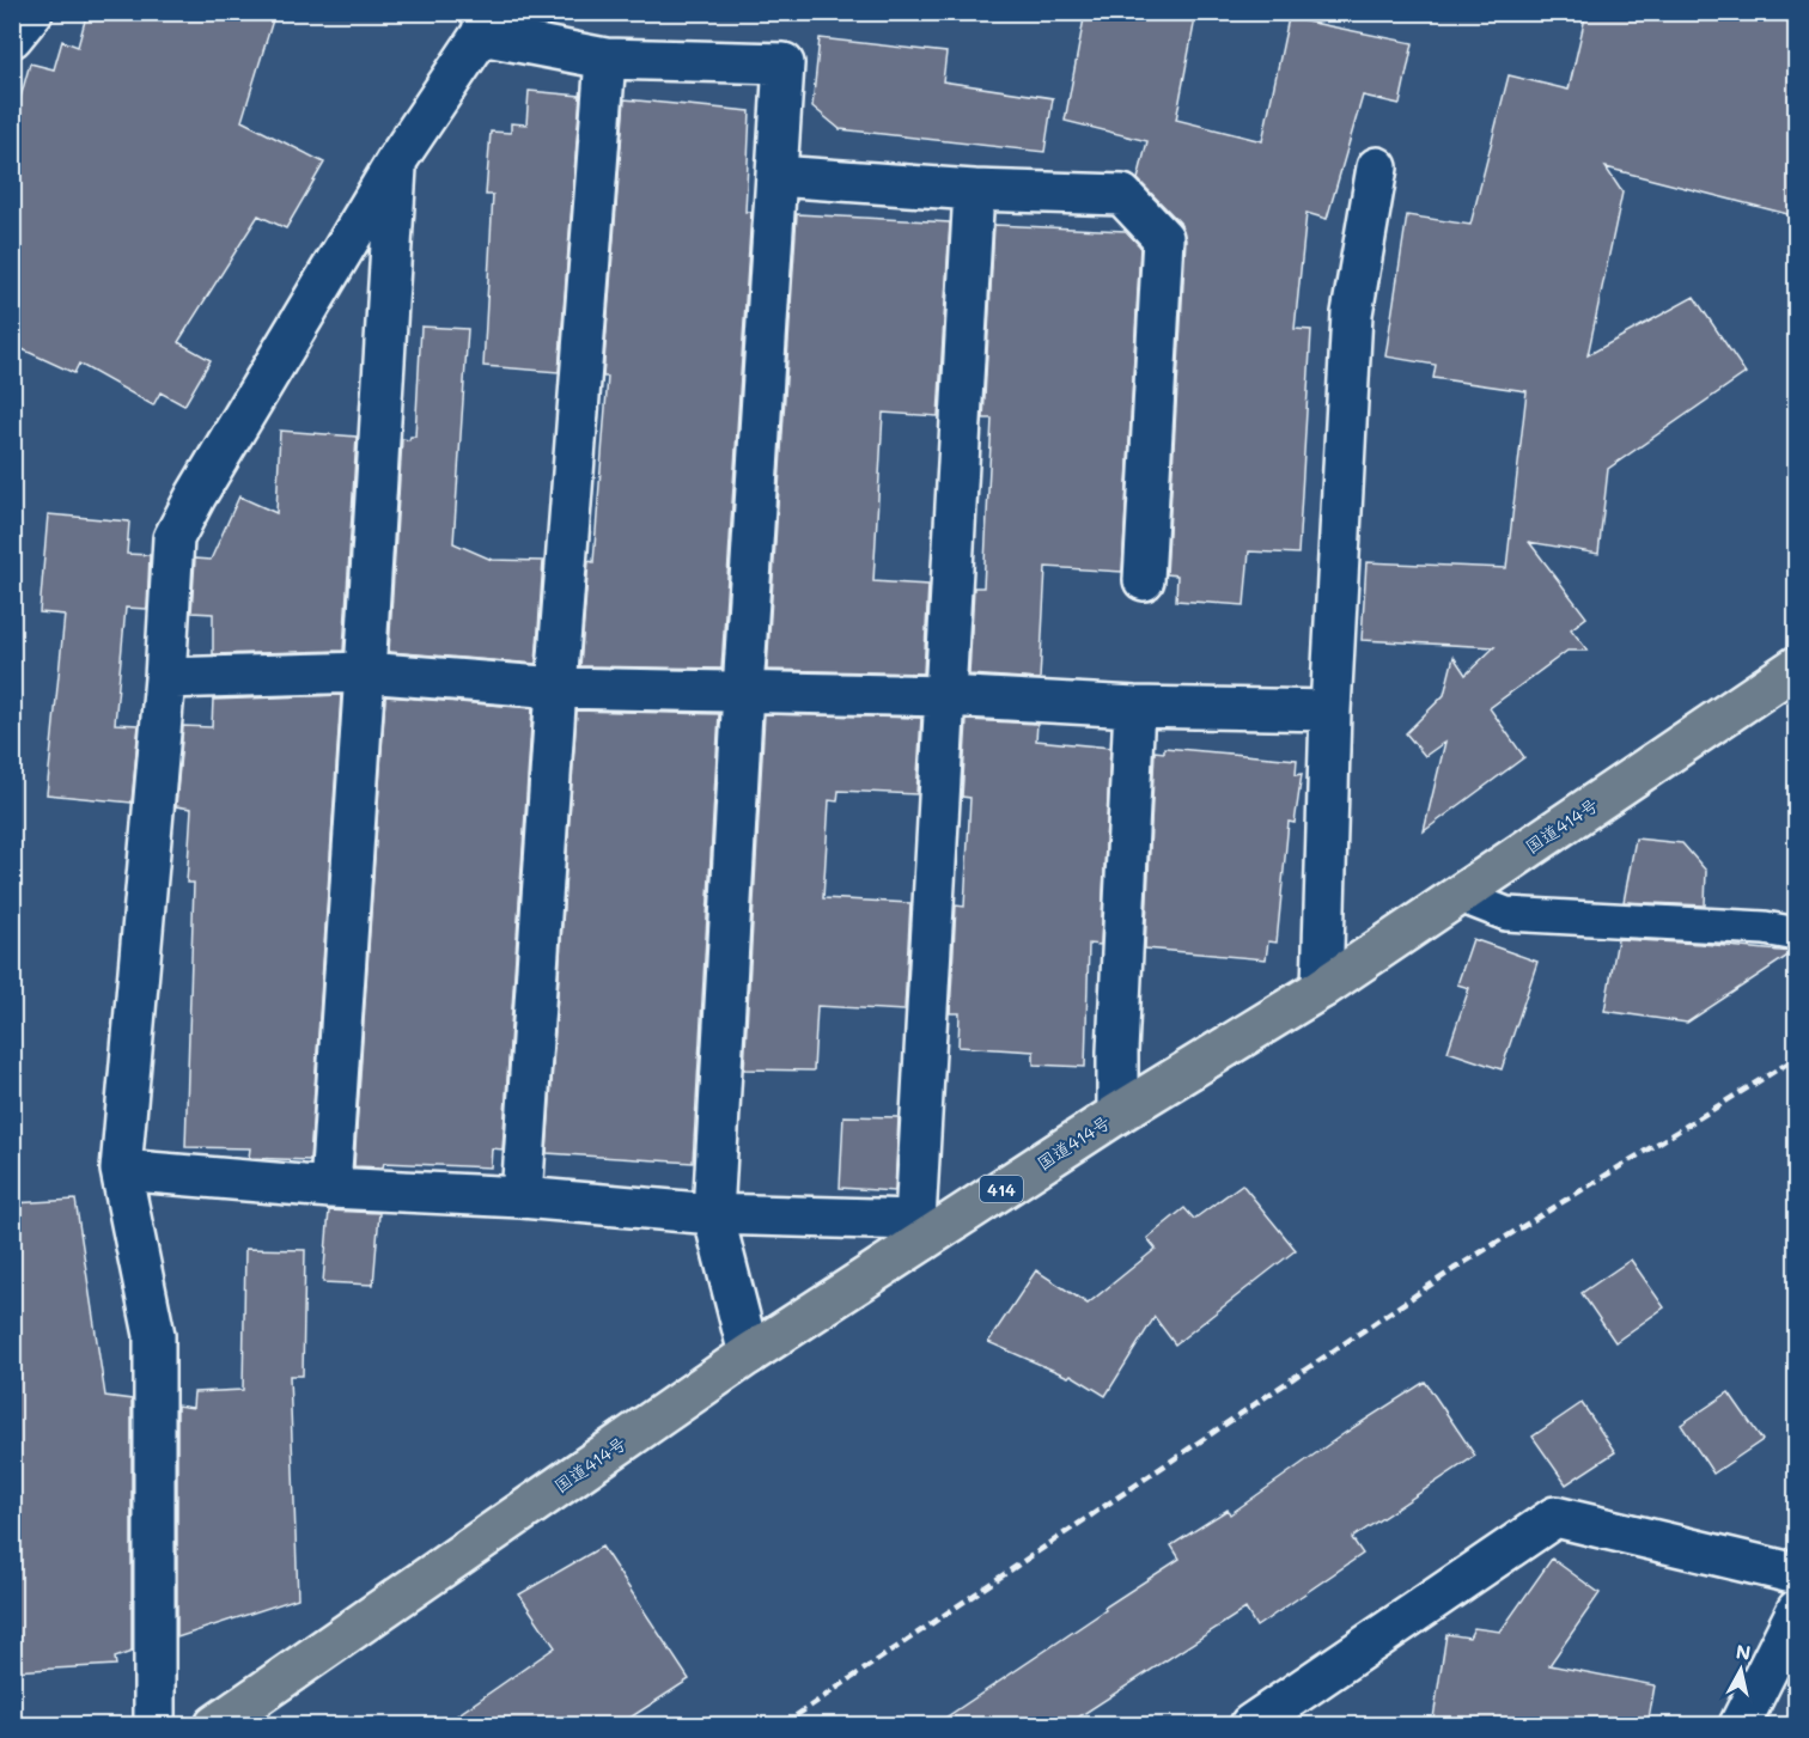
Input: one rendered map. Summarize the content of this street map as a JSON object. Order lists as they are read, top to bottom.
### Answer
{
  "streets": {
    "highway": ["国道414号", "414"]
  },
  "north": "top"
}
